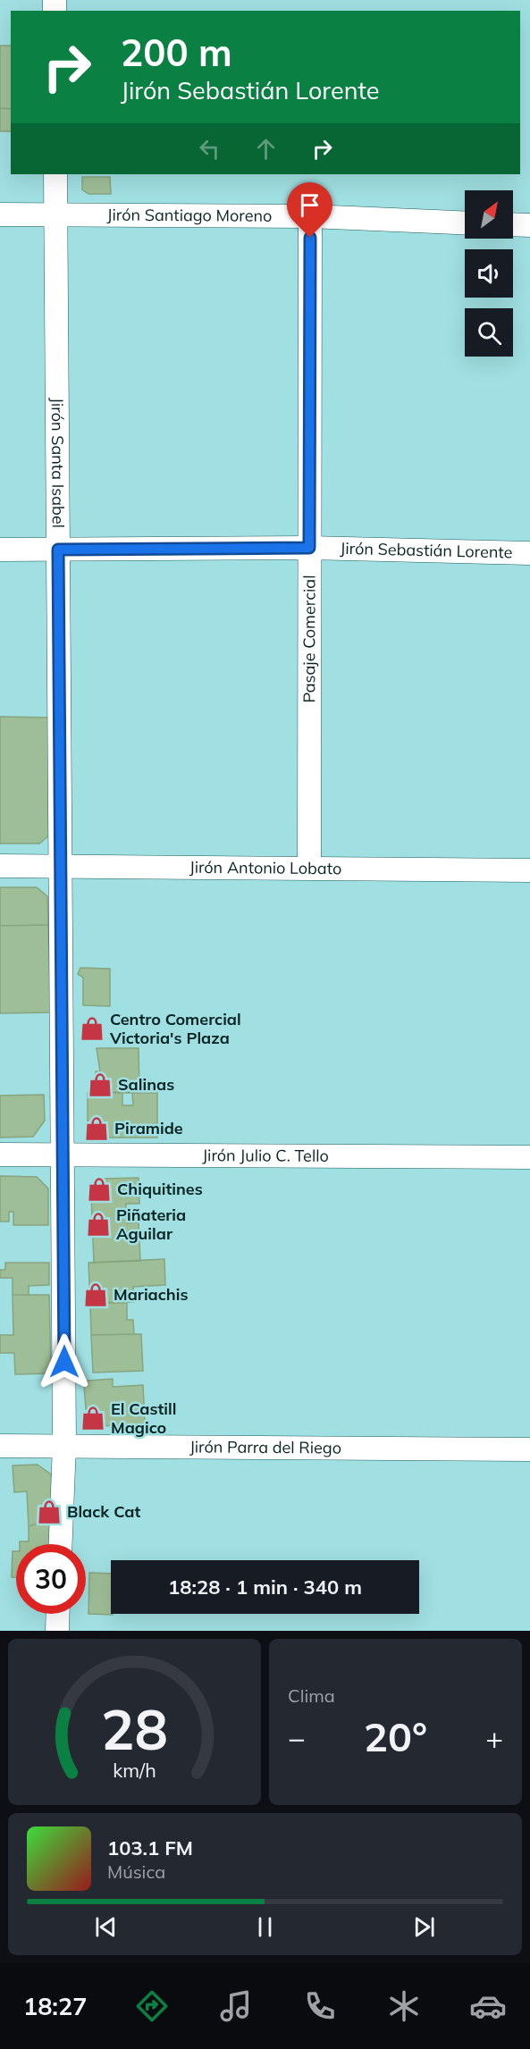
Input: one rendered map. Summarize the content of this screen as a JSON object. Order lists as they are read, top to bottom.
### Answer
{
  "streets": {
    "street": [
      "Jirón Santiago Moreno",
      "Jirón Santa Isabel",
      "Jirón Sebastián Lorente",
      "Pasaje Comercial",
      "Jirón Antonio Lobato",
      "Jirón Julio C. Tello",
      "Jirón Parra del Riego"
    ]
  },
  "crossings": [
    ["Jirón Santiago Moreno", "Jirón Santa Isabel"],
    ["Jirón Santiago Moreno", "Pasaje Comercial"],
    ["Jirón Santa Isabel", "Jirón Sebastián Lorente"],
    ["Jirón Santa Isabel", "Jirón Antonio Lobato"],
    ["Jirón Santa Isabel", "Jirón Julio C. Tello"],
    ["Jirón Santa Isabel", "Jirón Parra del Riego"],
    ["Jirón Sebastián Lorente", "Pasaje Comercial"],
    ["Pasaje Comercial", "Jirón Antonio Lobato"]
  ],
  "places": {
    "shop": [
      "Centro Comercial Victoria's Plaza",
      "Salinas",
      "Piramide",
      "Chiquitines",
      "Piñateria Aguilar",
      "Mariachis",
      "El Castill Magico",
      "Black Cat"
    ]
  },
  "north": "top right",
  "page": {
    "turn": ["200 m", "Jirón Sebastián Lorente"],
    "limit": "30",
    "trip": "18:28 · 1 min · 340 m",
    "tile": "Clima",
    "heat": ["−", "20°", "+"],
    "song": ["103.1 FM", "Música"],
    "tabs": "18:27",
    "gauge": ["28", "km/h"]
  }
}
